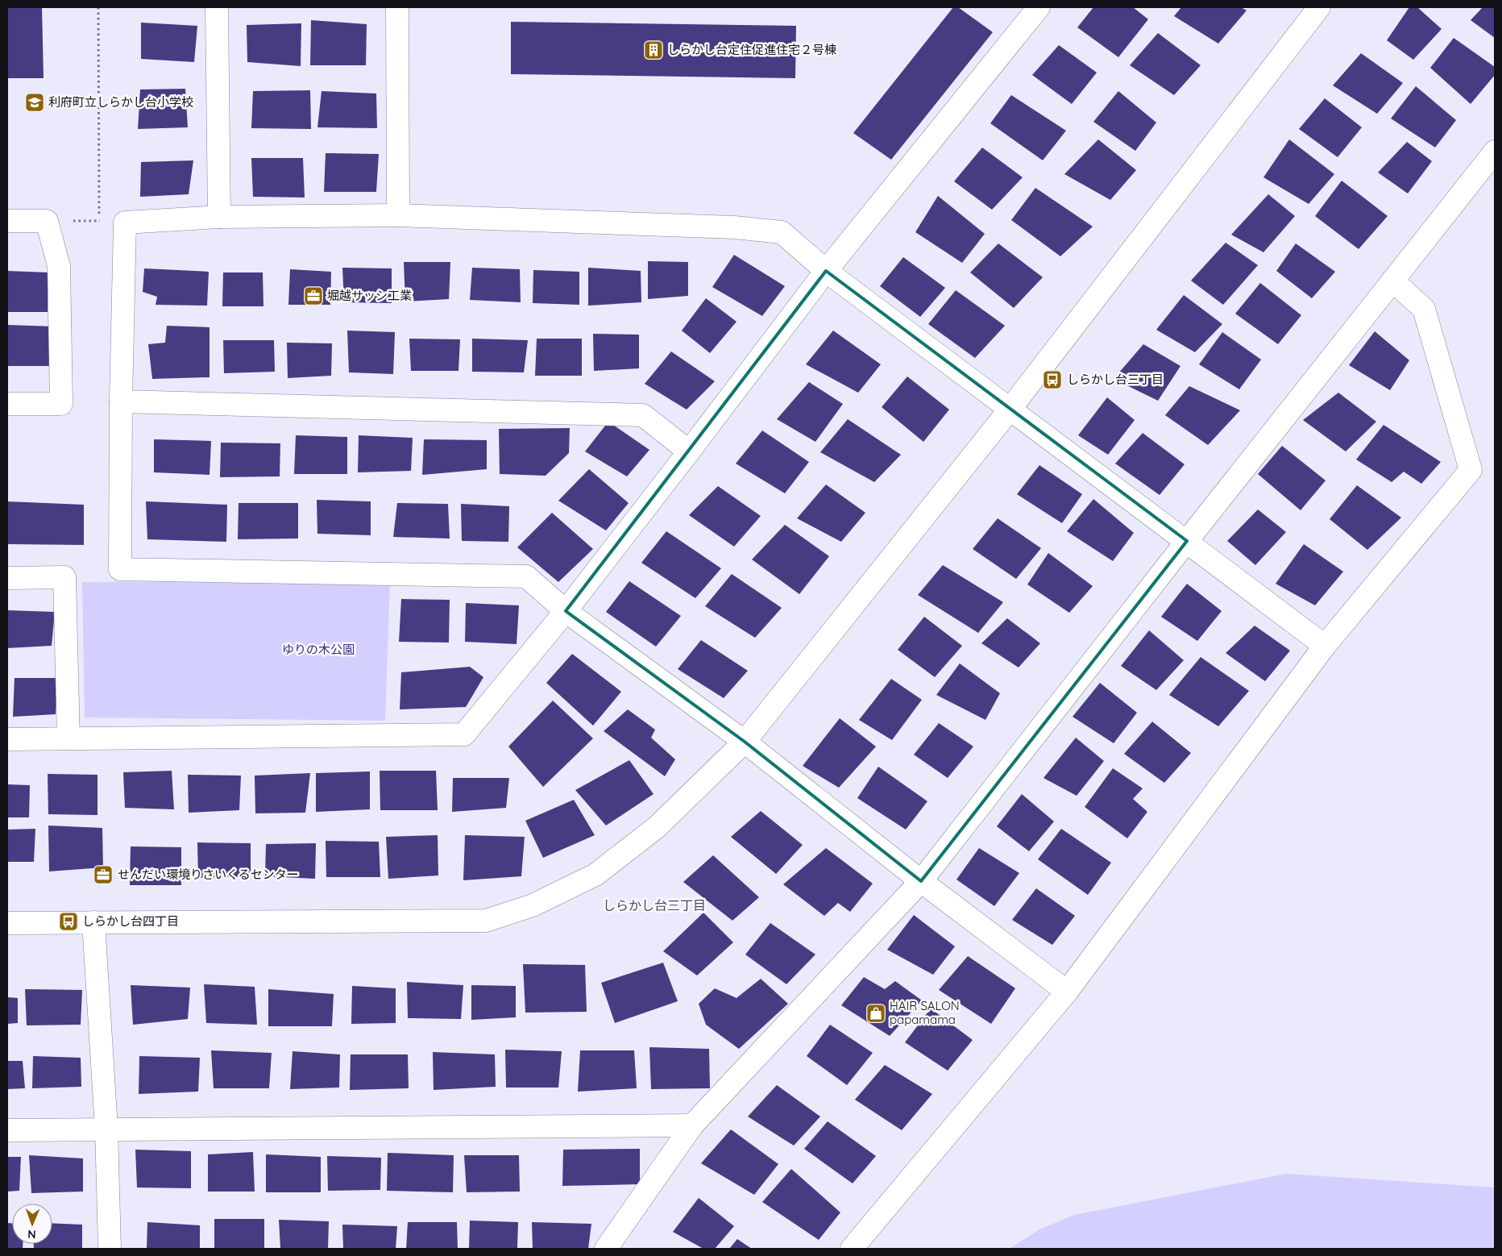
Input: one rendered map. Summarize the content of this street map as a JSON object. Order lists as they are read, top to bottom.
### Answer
{
  "districts": ["しらかし台三丁目"],
  "parks": ["ゆりの木公園"],
  "places": {
    "building": ["しらかし台定住促進住宅２号棟"],
    "school or university": ["利府町立しらかし台小学校"],
    "office": ["堀越サッシ工業", "せんだい環境りさいくるセンター"],
    "bus stop": ["しらかし台三丁目", "しらかし台四丁目"],
    "shop": ["HAIR SALON papamama"]
  },
  "north": "bottom"
}
